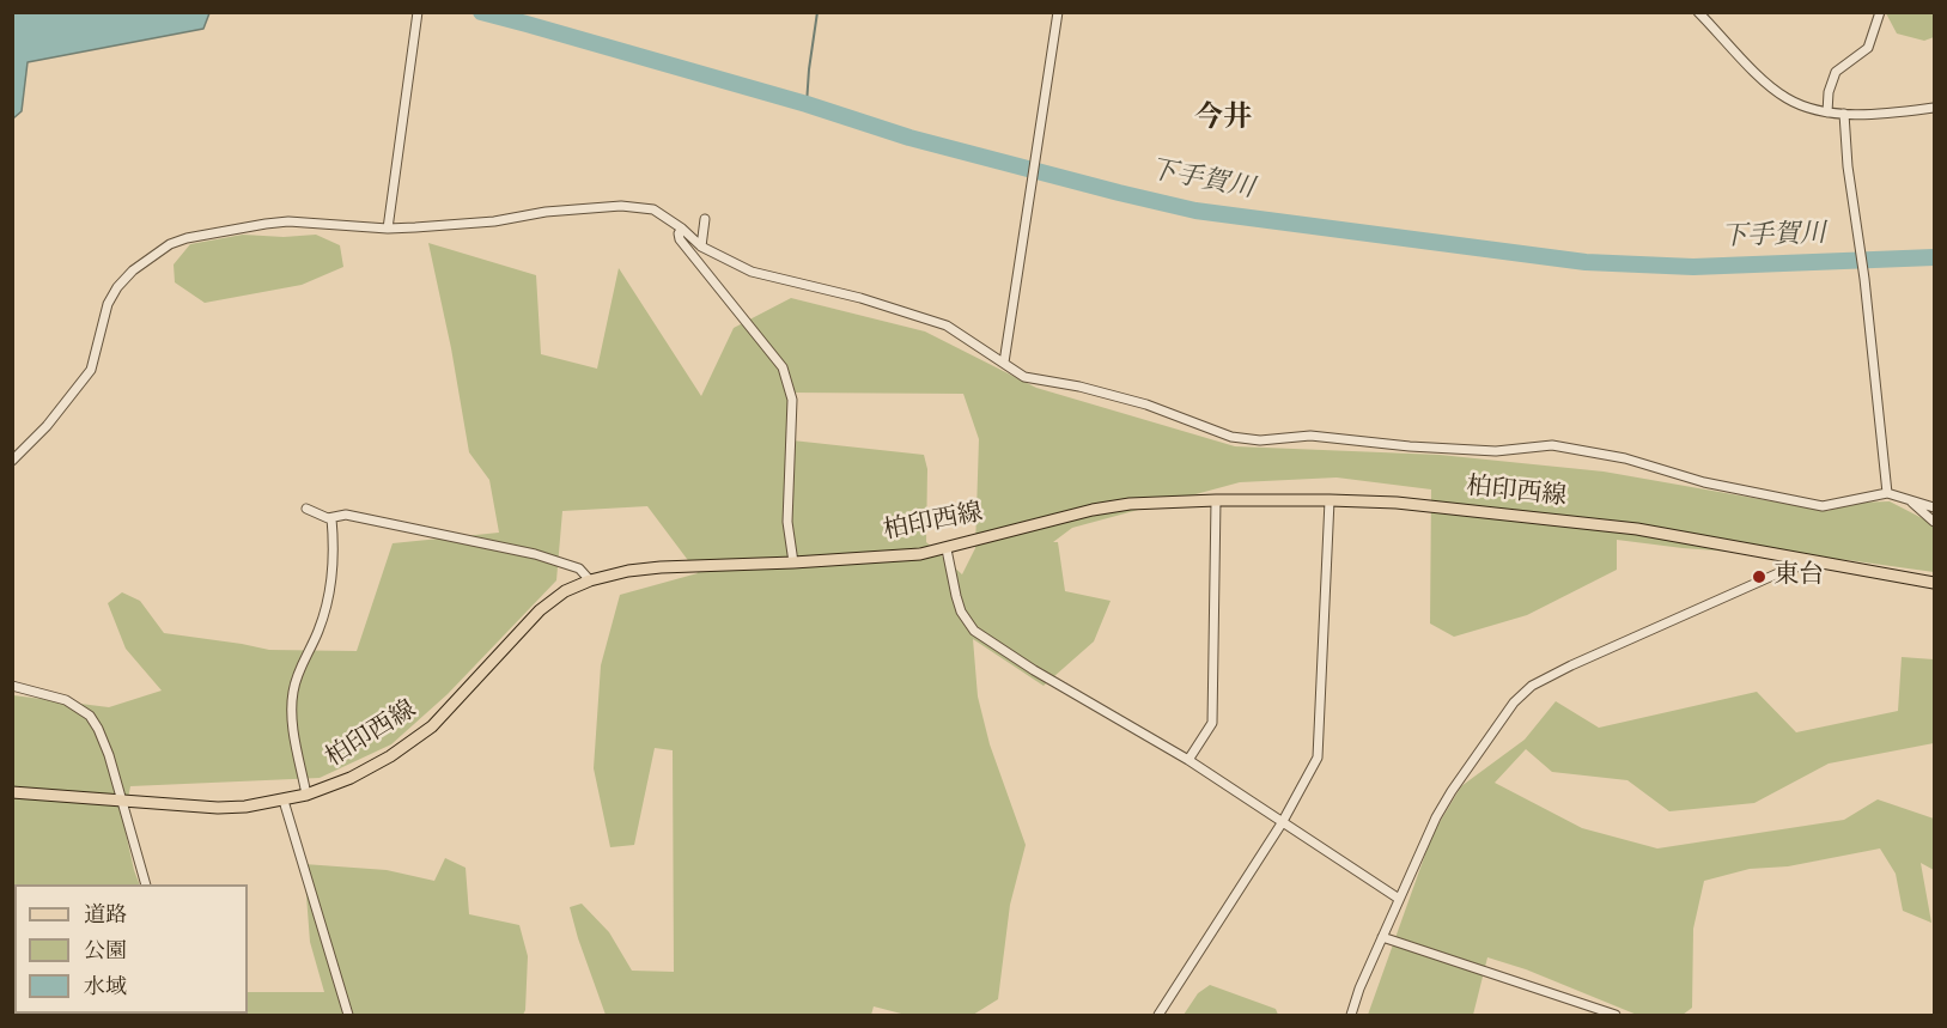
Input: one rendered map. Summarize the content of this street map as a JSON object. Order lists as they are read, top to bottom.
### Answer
{
  "streets": {
    "main road": ["柏印西線"]
  },
  "districts": ["今井"],
  "water": ["下手賀川"],
  "places": ["東台"],
  "legend": ["道路", "公園", "水域"]
}
